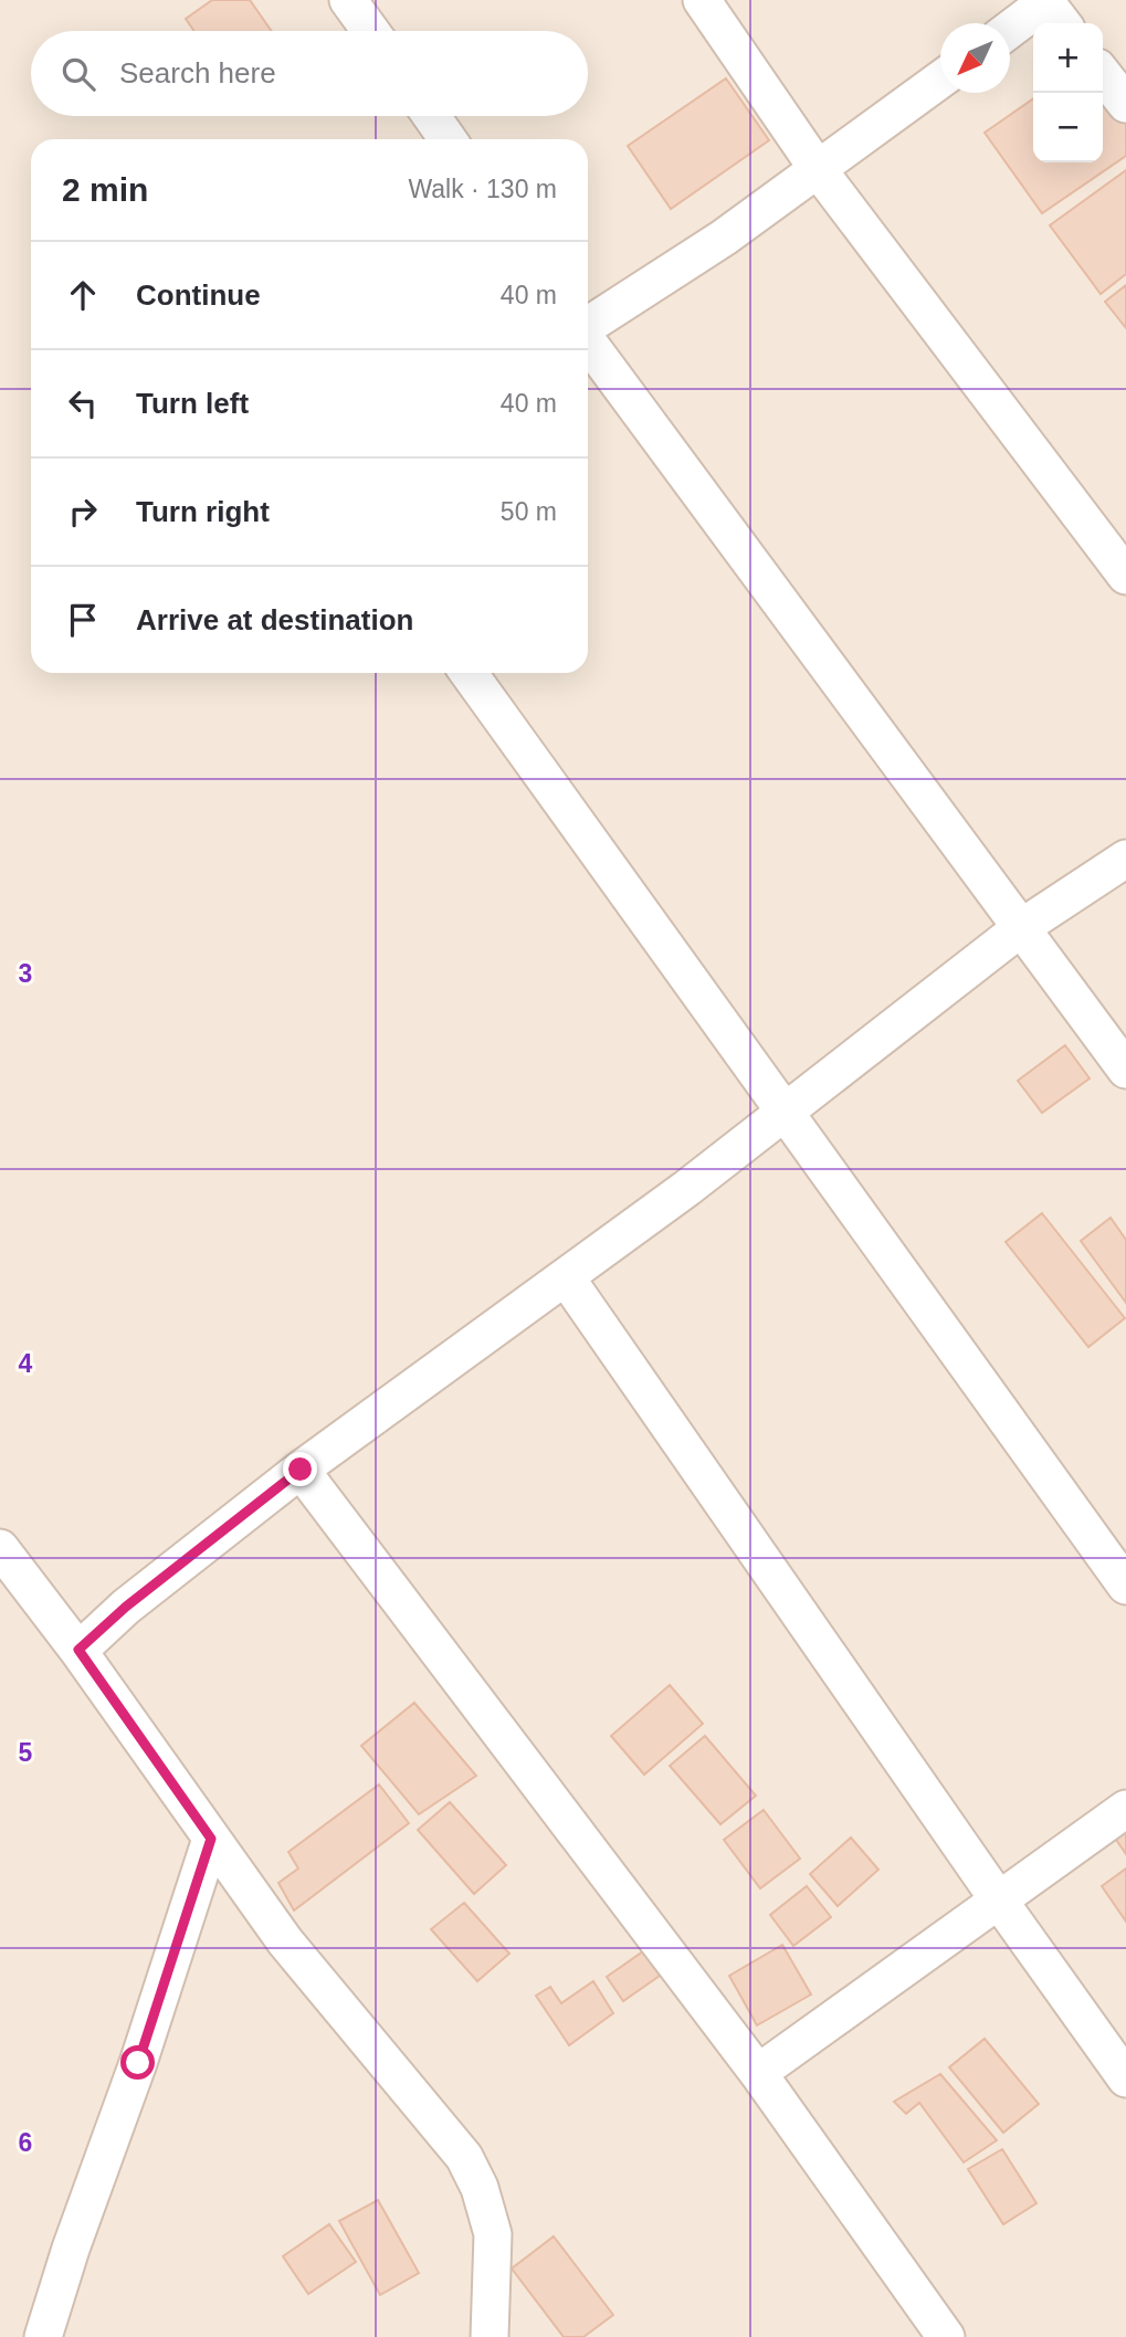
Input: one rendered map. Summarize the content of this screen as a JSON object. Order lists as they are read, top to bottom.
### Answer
{
  "north": "bottom left",
  "page": {
    "map_buttons": ["+", "−"],
    "search": "Search here",
    "heading": ["2 min", "Walk · 130 m"],
    "list": [
      ["Continue", "40 m"],
      ["Turn left", "40 m"],
      ["Turn right", "50 m"],
      "Arrive at destination"
    ]
  },
  "grid": {
    "rows": [
      "3",
      "4",
      "5",
      "6"
    ]
  }
}
